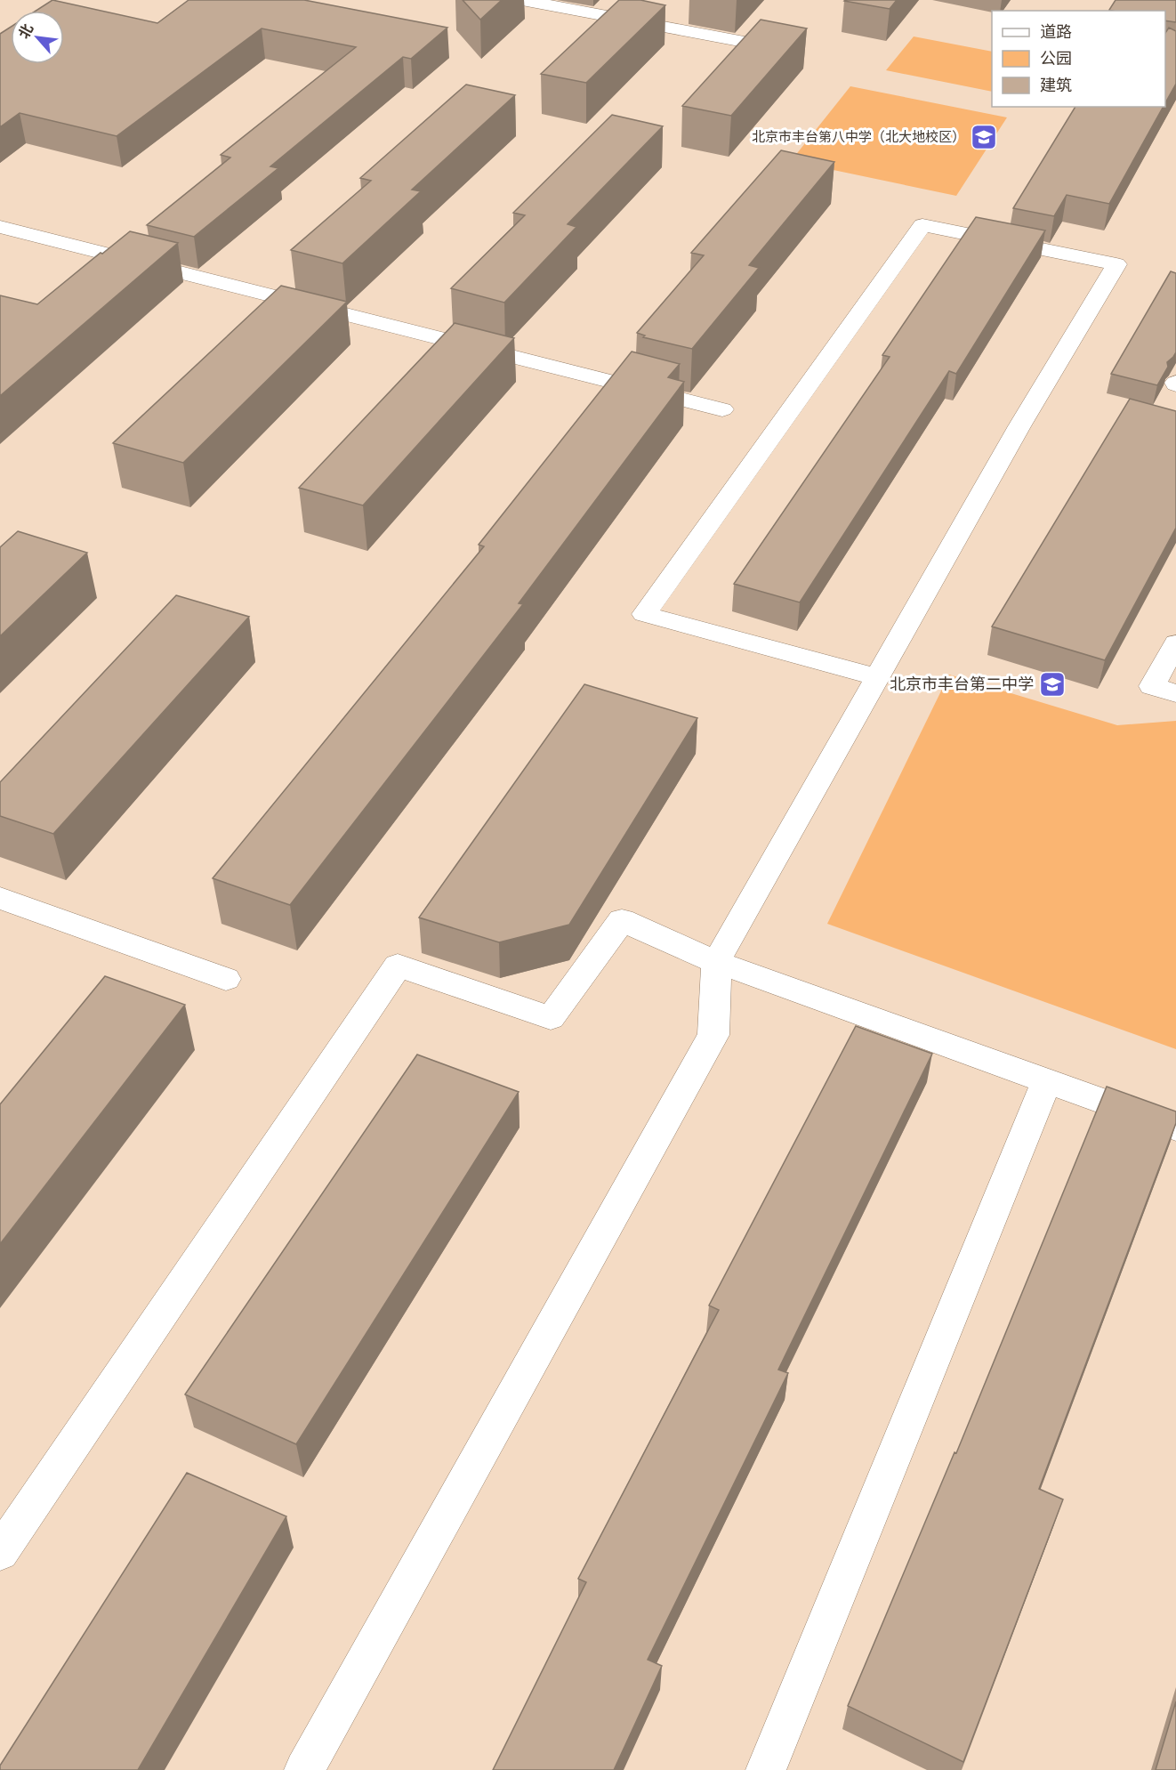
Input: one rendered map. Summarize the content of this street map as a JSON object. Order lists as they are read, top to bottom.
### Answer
{
  "places": {
    "school or university": ["北京市丰台第八中学（北大地校区）", "北京市丰台第二中学"]
  },
  "legend": ["道路", "公园", "建筑"],
  "north": "top left"
}
